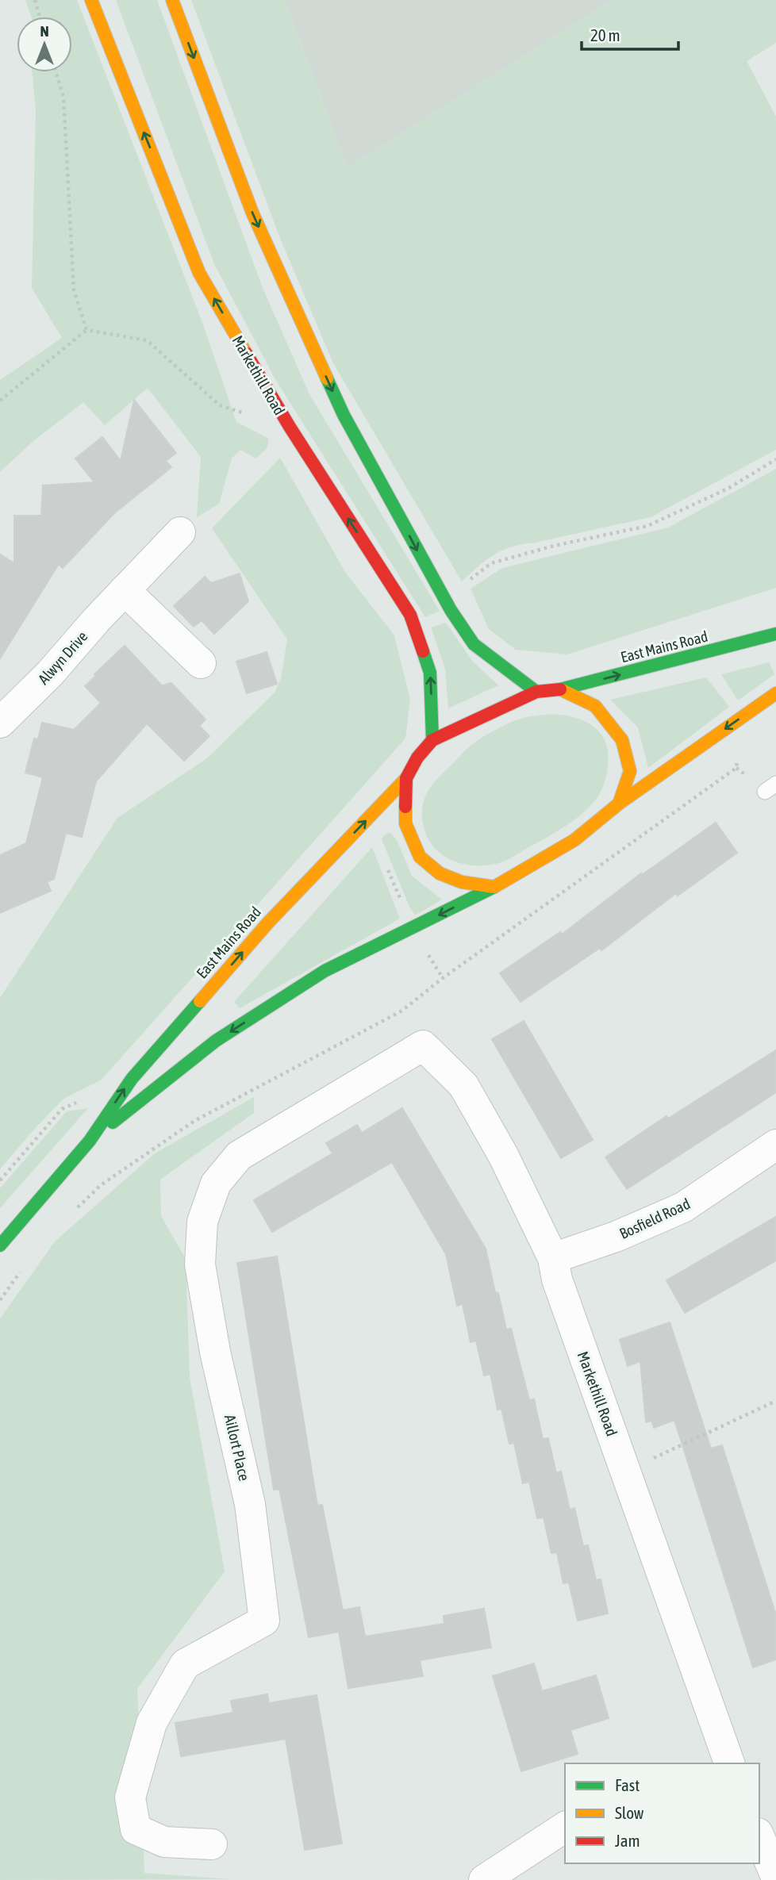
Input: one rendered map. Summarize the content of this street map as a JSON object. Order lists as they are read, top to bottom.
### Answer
{
  "streets": {
    "main road": ["Markethill Road", "East Mains Road"],
    "street": ["Alwyn Drive", "Bosfield Road", "Aillort Place"]
  },
  "crossings": [
    ["Markethill Road", "East Mains Road"],
    ["Markethill Road", "Bosfield Road"],
    ["Markethill Road", "Aillort Place"]
  ],
  "legend": ["Fast", "Slow", "Jam"],
  "scale_bar": "20 m",
  "north": "top"
}
